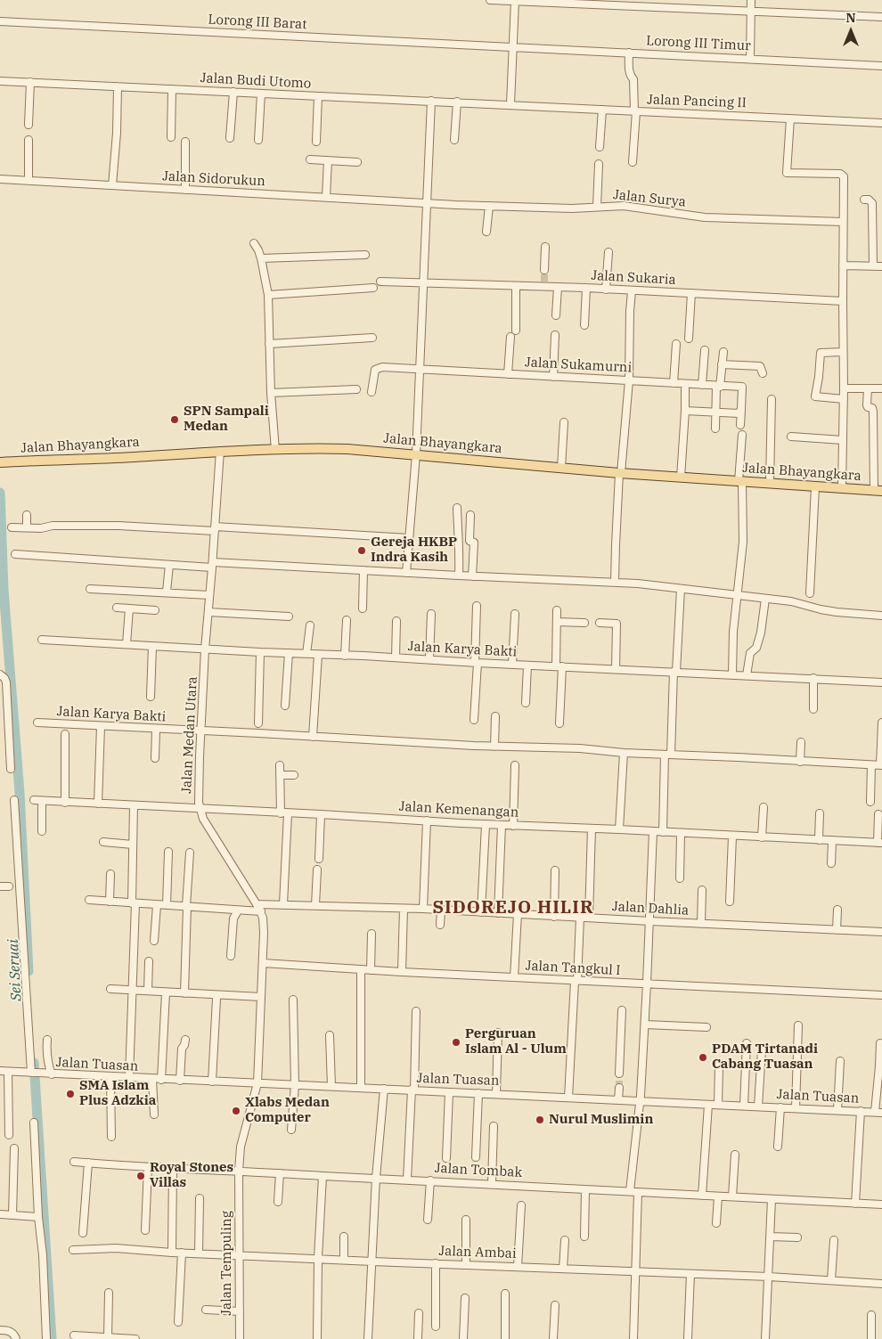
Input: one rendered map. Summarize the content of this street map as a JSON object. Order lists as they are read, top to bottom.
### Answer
{
  "streets": {
    "main road": ["Jalan Bhayangkara"],
    "street": [
      "Lorong III Barat",
      "Lorong III Timur",
      "Jalan Budi Utomo",
      "Jalan Pancing II",
      "Jalan Sidorukun",
      "Jalan Surya",
      "Jalan Sukaria",
      "Jalan Sukamurni",
      "Jalan Karya Bakti",
      "Jalan Medan Utara",
      "Jalan Kemenangan",
      "Jalan Dahlia",
      "Jalan Tangkul I",
      "Jalan Tuasan",
      "Jalan Tombak",
      "Jalan Ambai",
      "Jalan Tempuling"
    ]
  },
  "crossings": [
    ["Lorong III Barat", "Lorong III Timur"],
    ["Jalan Budi Utomo", "Jalan Pancing II"],
    ["Jalan Sidorukun", "Jalan Surya"],
    ["Jalan Bhayangkara", "Jalan Medan Utara"],
    ["Jalan Karya Bakti", "Jalan Medan Utara"],
    ["Jalan Medan Utara", "Jalan Kemenangan"],
    ["Jalan Medan Utara", "Jalan Dahlia"],
    ["Jalan Medan Utara", "Jalan Tangkul I"],
    ["Jalan Medan Utara", "Jalan Tuasan"],
    ["Jalan Medan Utara", "Jalan Tempuling"],
    ["Jalan Tuasan", "Jalan Tempuling"],
    ["Jalan Tombak", "Jalan Tempuling"],
    ["Jalan Ambai", "Jalan Tempuling"]
  ],
  "districts": ["SIDOREJO HILIR"],
  "water": ["Sei Seruai"],
  "places": [
    "SPN Sampali Medan",
    "Gereja HKBP Indra Kasih",
    "Perguruan Islam Al - Ulum",
    "PDAM Tirtanadi Cabang Tuasan",
    "SMA Islam Plus Adzkia",
    "Xlabs Medan Computer",
    "Nurul Muslimin",
    "Royal Stones Villas"
  ],
  "north": "top"
}
